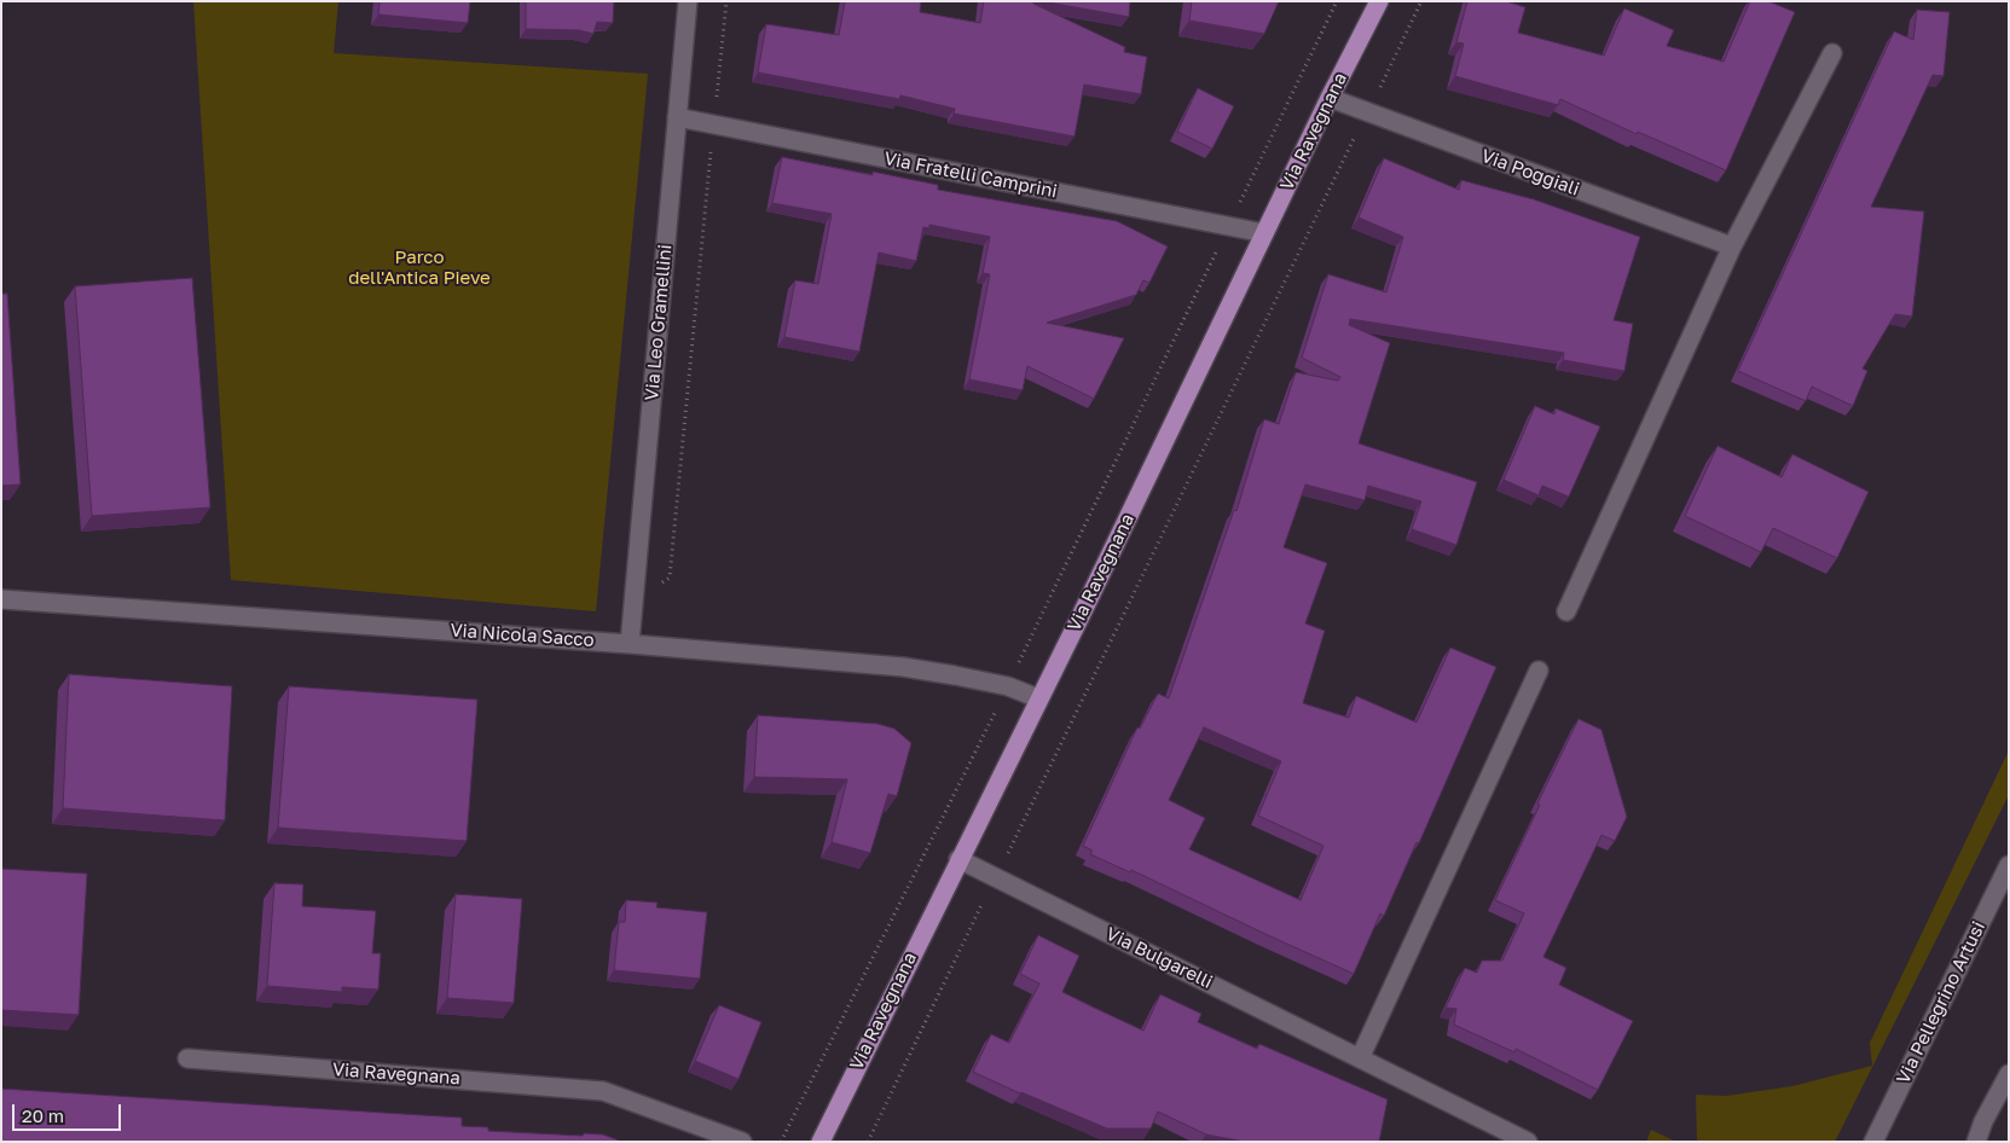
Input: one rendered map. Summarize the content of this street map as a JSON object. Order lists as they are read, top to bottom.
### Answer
{
  "streets": {
    "main road": ["Via Ravegnana"],
    "street": [
      "Via Poggiali",
      "Via Fratelli Camprini",
      "Via Leo Gramellini",
      "Via Nicola Sacco",
      "Via Bulgarelli",
      "Via Pellegrino Artusi"
    ]
  },
  "crossings": [
    ["Via Ravegnana", "Via Poggiali"],
    ["Via Ravegnana", "Via Fratelli Camprini"],
    ["Via Ravegnana", "Via Nicola Sacco"],
    ["Via Ravegnana", "Via Bulgarelli"],
    ["Via Fratelli Camprini", "Via Leo Gramellini"],
    ["Via Leo Gramellini", "Via Nicola Sacco"]
  ],
  "parks": ["Parco dell'Antica Pieve"],
  "scale_bar": "20 m"
}
